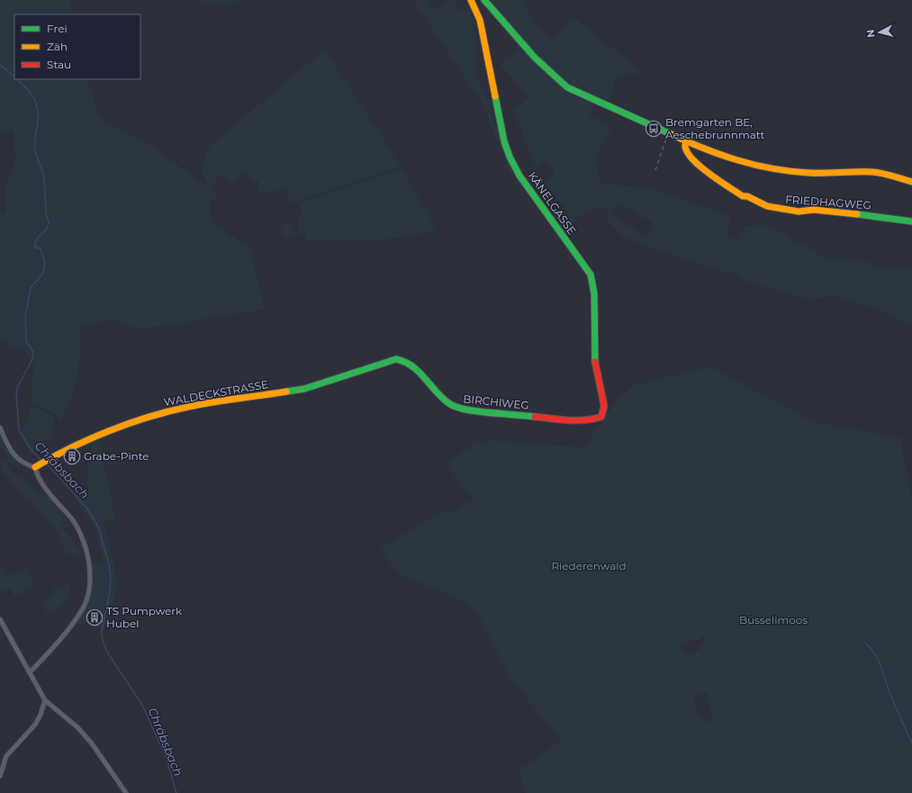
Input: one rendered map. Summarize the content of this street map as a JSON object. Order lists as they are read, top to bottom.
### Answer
{
  "streets": {
    "street": [
      "FRIEDHAGWEG",
      "KÄNELGASSE",
      "WALDECKSTRASSE",
      "BIRCHIWEG"
    ]
  },
  "crossings": [
    ["KÄNELGASSE", "BIRCHIWEG"],
    ["WALDECKSTRASSE", "BIRCHIWEG"]
  ],
  "water": ["Chräbsbach"],
  "parks": ["Riederenwald", "Büsselimoos"],
  "places": {
    "bus stop": ["Bremgarten BE, Aeschebrunnmatt"],
    "building": ["Grabe-Pinte", "TS Pumpwerk Hubel"]
  },
  "legend": ["Frei", "Zäh", "Stau"],
  "north": "left"
}
